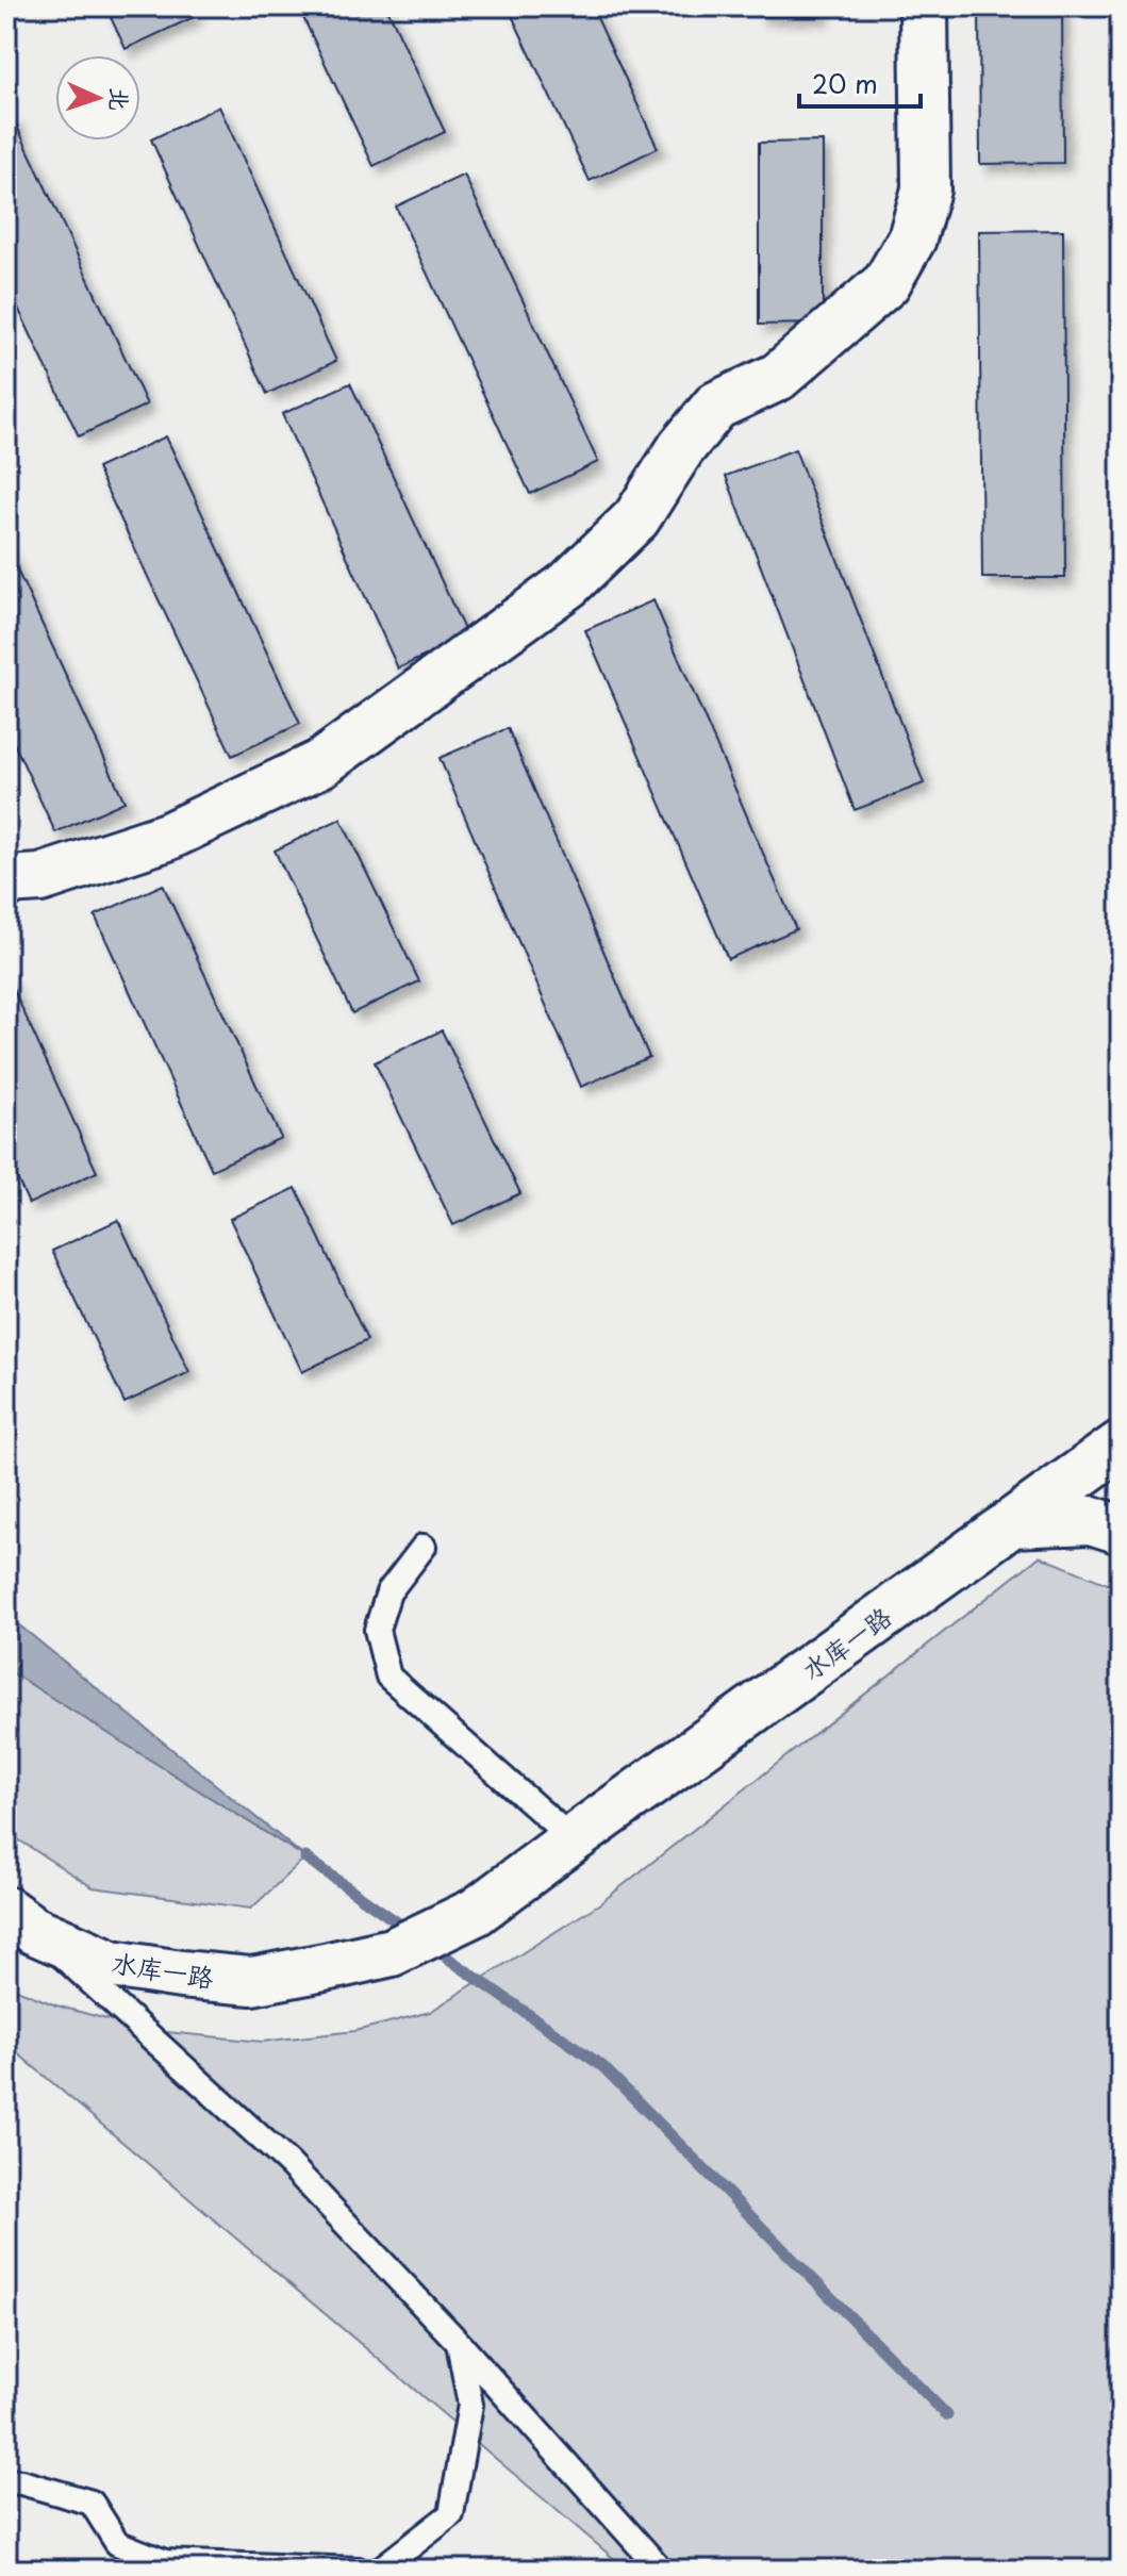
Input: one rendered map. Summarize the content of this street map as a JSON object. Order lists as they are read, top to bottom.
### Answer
{
  "streets": {
    "street": ["水库一路"]
  },
  "scale_bar": "20 m",
  "north": "right"
}
